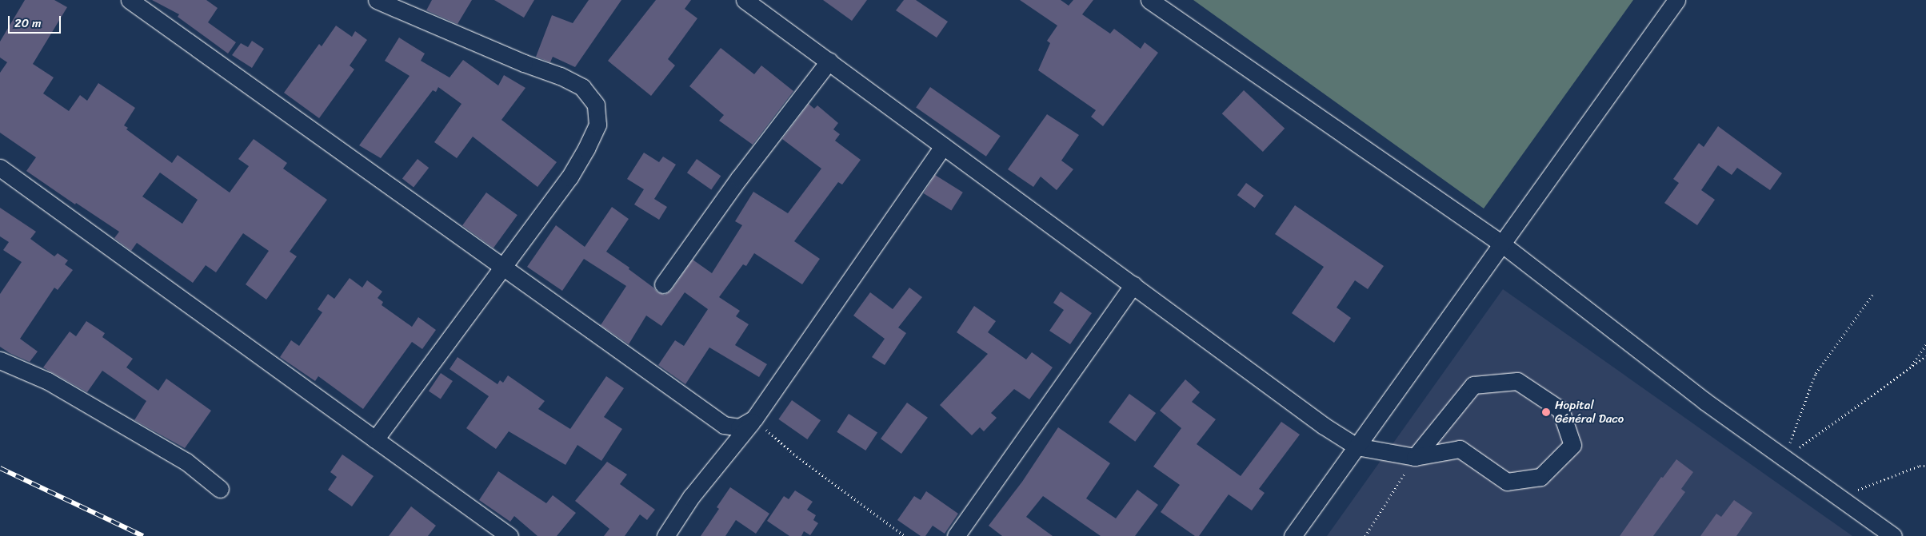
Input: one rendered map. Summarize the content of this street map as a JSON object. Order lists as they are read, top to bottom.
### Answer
{
  "places": ["Hopital Général Daco"],
  "scale_bar": "20 m"
}
